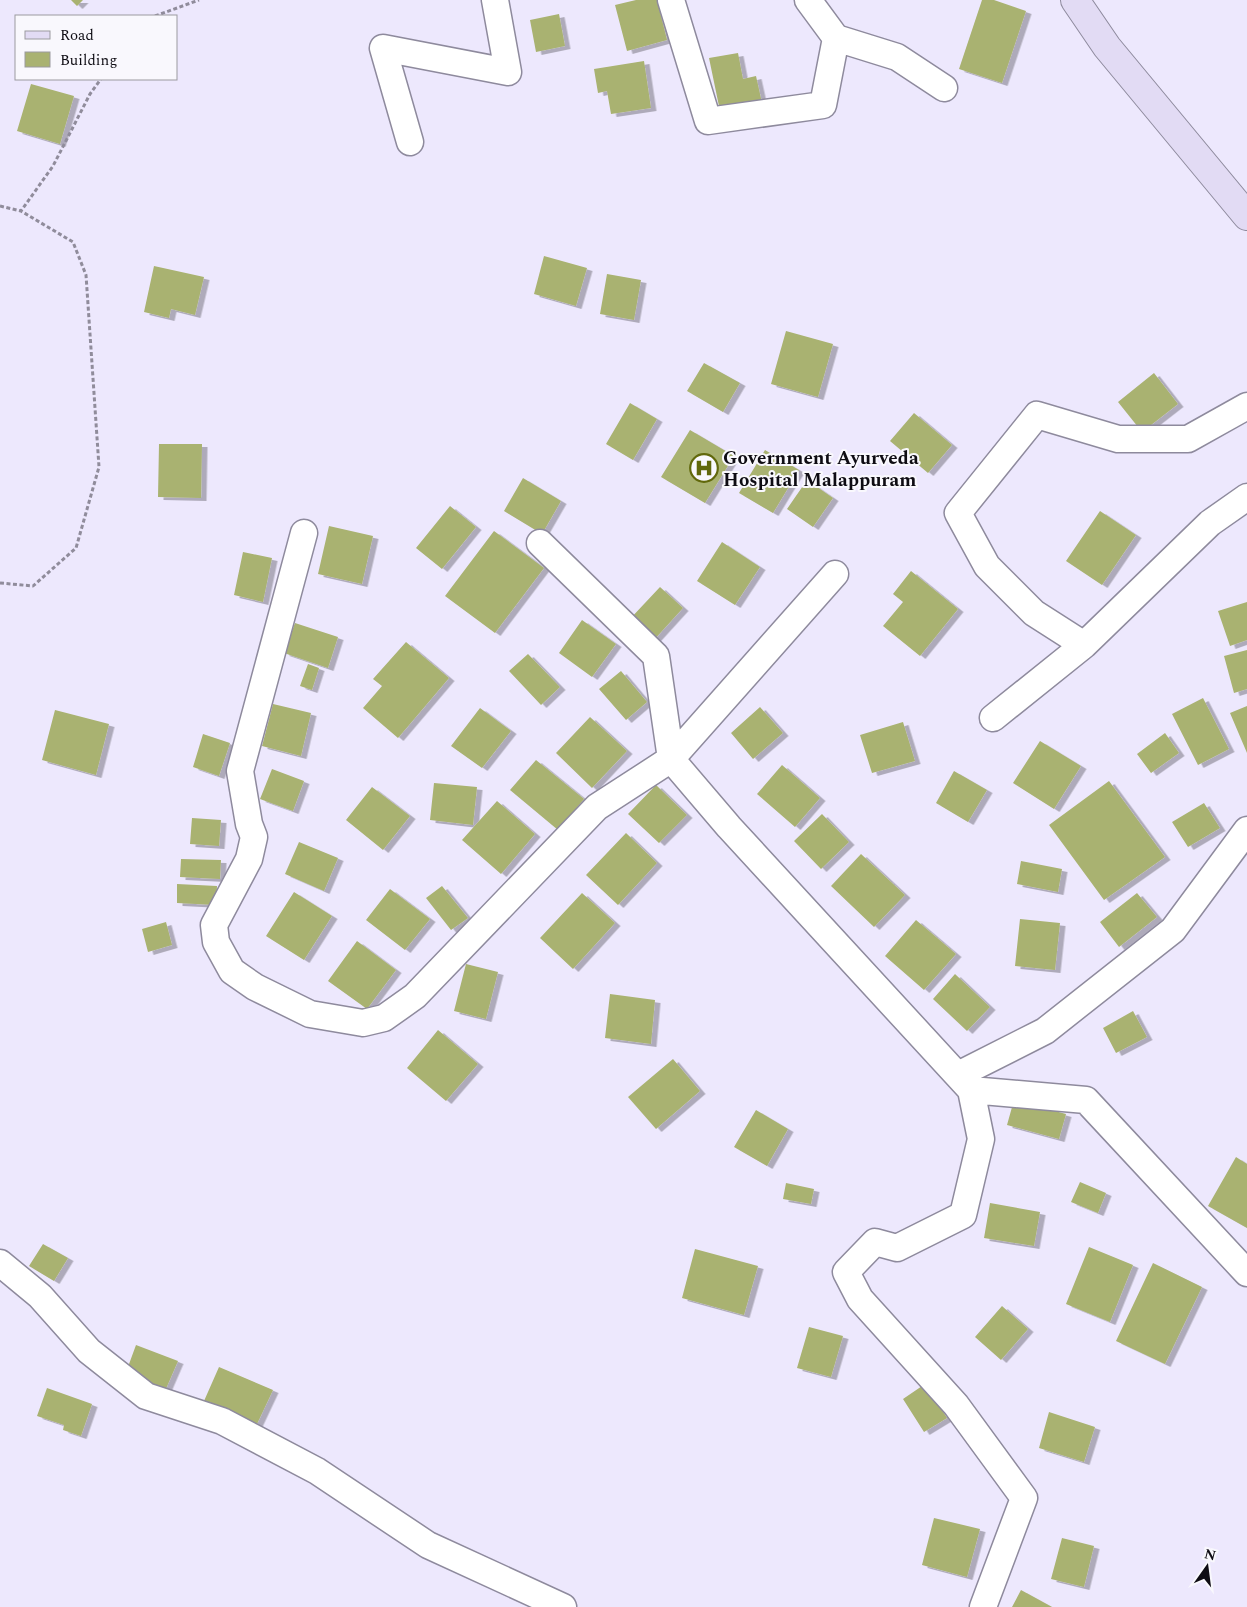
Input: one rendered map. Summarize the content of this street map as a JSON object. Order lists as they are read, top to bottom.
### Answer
{
  "places": {
    "hospital": ["Government Ayurveda Hospital Malappuram"]
  },
  "legend": ["Road", "Building"],
  "north": "top"
}
